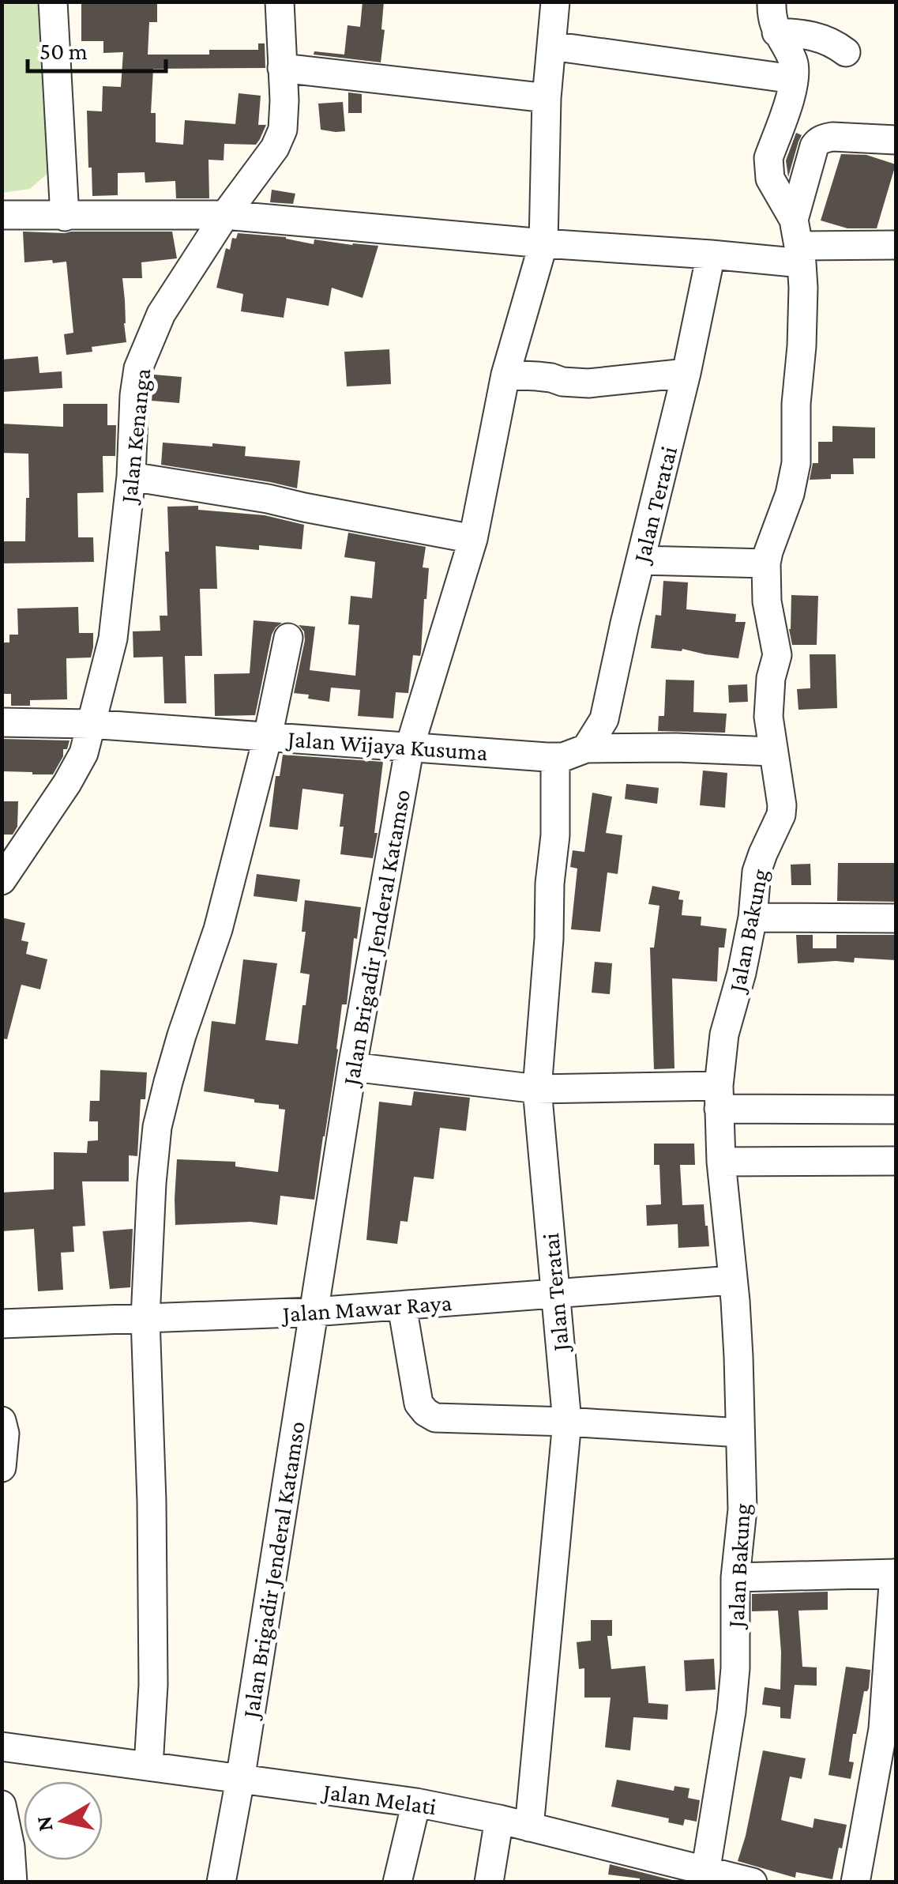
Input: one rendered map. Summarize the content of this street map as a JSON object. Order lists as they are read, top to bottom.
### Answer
{
  "streets": {
    "street": [
      "Jalan Kenanga",
      "Jalan Teratai",
      "Jalan Wijaya Kusuma",
      "Jalan Bakung",
      "Jalan Brigadir Jenderal Katamso",
      "Jalan Mawar Raya",
      "Jalan Melati"
    ]
  },
  "crossings": [
    ["Jalan Kenanga", "Jalan Wijaya Kusuma"],
    ["Jalan Teratai", "Jalan Wijaya Kusuma"],
    ["Jalan Teratai", "Jalan Mawar Raya"],
    ["Jalan Teratai", "Jalan Melati"],
    ["Jalan Wijaya Kusuma", "Jalan Bakung"],
    ["Jalan Wijaya Kusuma", "Jalan Brigadir Jenderal Katamso"],
    ["Jalan Bakung", "Jalan Mawar Raya"],
    ["Jalan Bakung", "Jalan Melati"],
    ["Jalan Brigadir Jenderal Katamso", "Jalan Mawar Raya"],
    ["Jalan Brigadir Jenderal Katamso", "Jalan Melati"]
  ],
  "scale_bar": "50 m",
  "north": "left"
}
